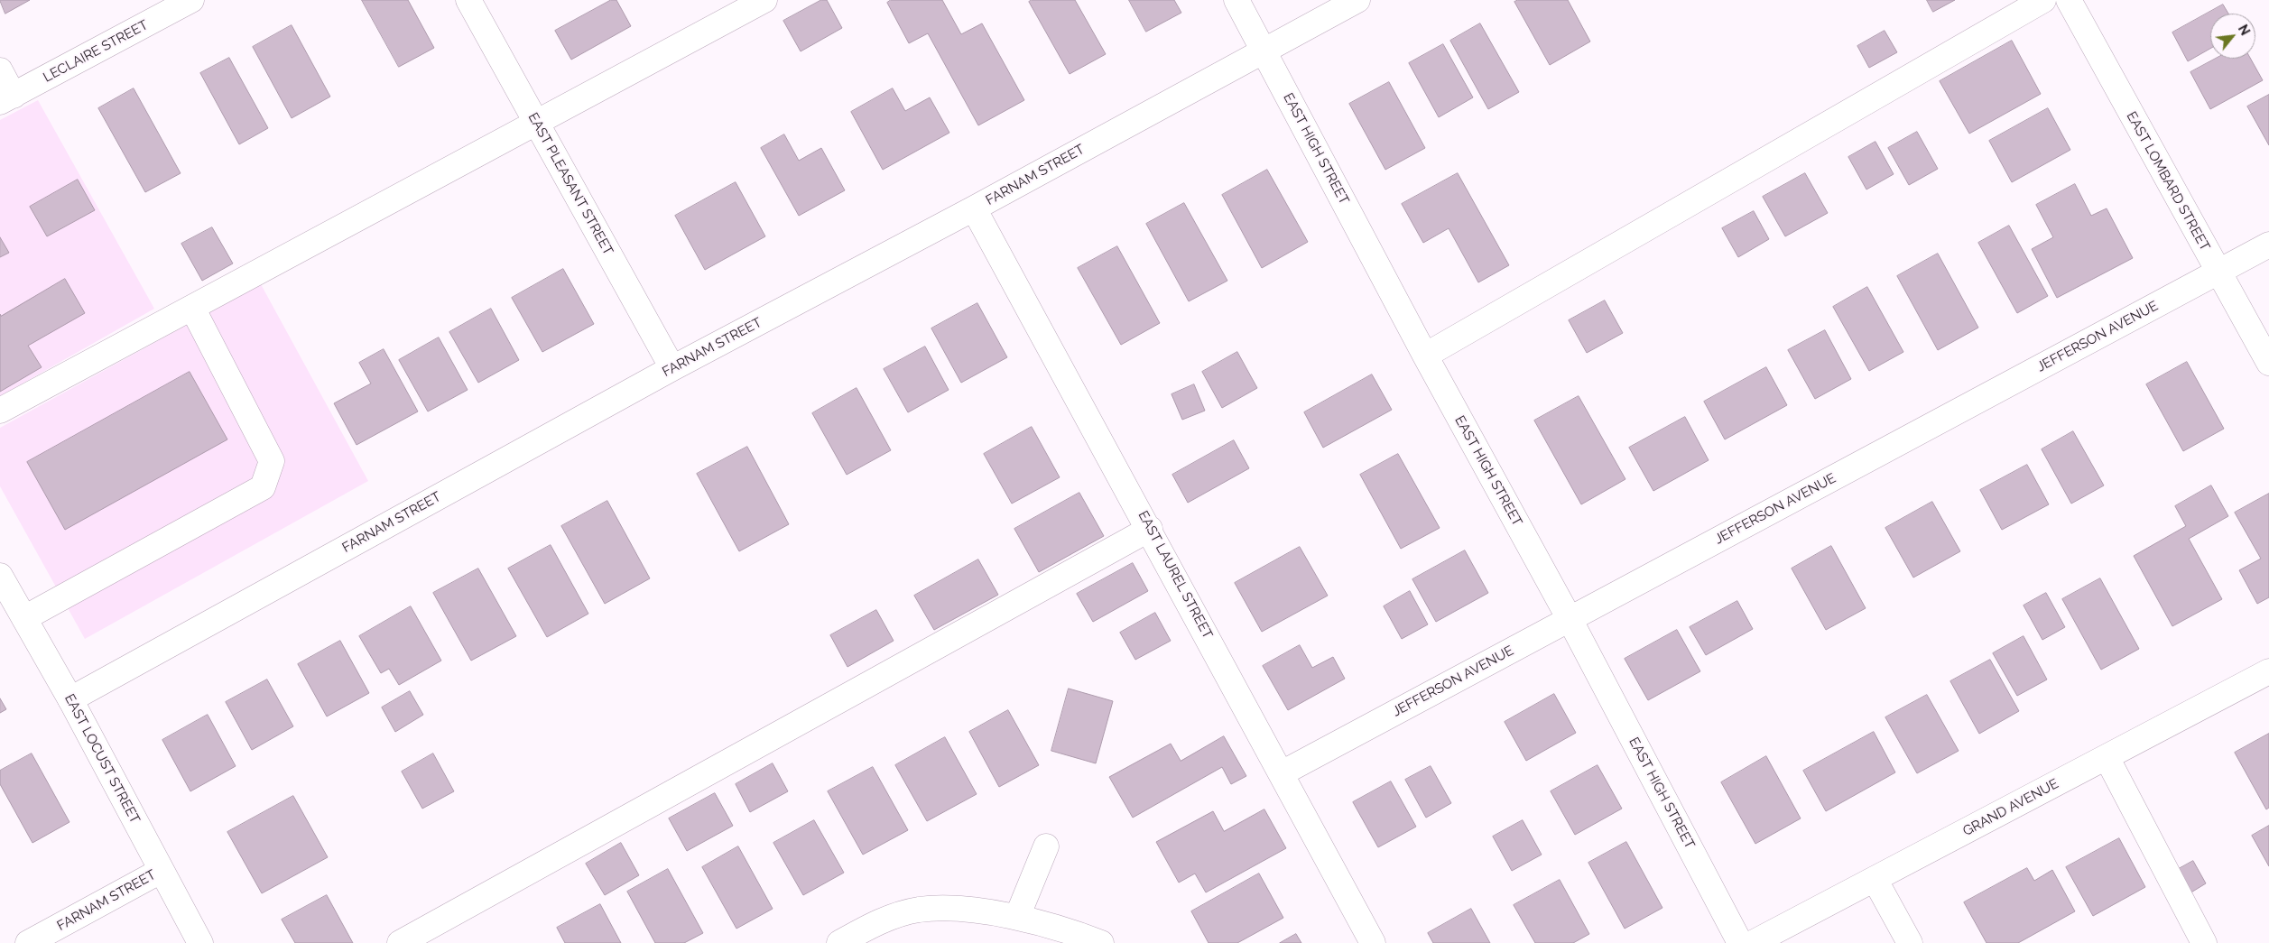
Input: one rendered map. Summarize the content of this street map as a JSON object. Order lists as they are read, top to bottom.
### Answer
{
  "streets": {
    "street": [
      "LECLAIRE STREET",
      "EAST HIGH STREET",
      "FARNAM STREET",
      "EAST LOMBARD STREET",
      "EAST PLEASANT STREET",
      "JEFFERSON AVENUE",
      "EAST LAUREL STREET",
      "EAST LOCUST STREET",
      "GRAND AVENUE"
    ]
  },
  "crossings": [
    ["EAST HIGH STREET", "FARNAM STREET"],
    ["EAST HIGH STREET", "JEFFERSON AVENUE"],
    ["FARNAM STREET", "EAST PLEASANT STREET"],
    ["FARNAM STREET", "EAST LAUREL STREET"],
    ["FARNAM STREET", "EAST LOCUST STREET"],
    ["EAST LOMBARD STREET", "JEFFERSON AVENUE"],
    ["JEFFERSON AVENUE", "EAST LAUREL STREET"]
  ],
  "north": "top right"
}
